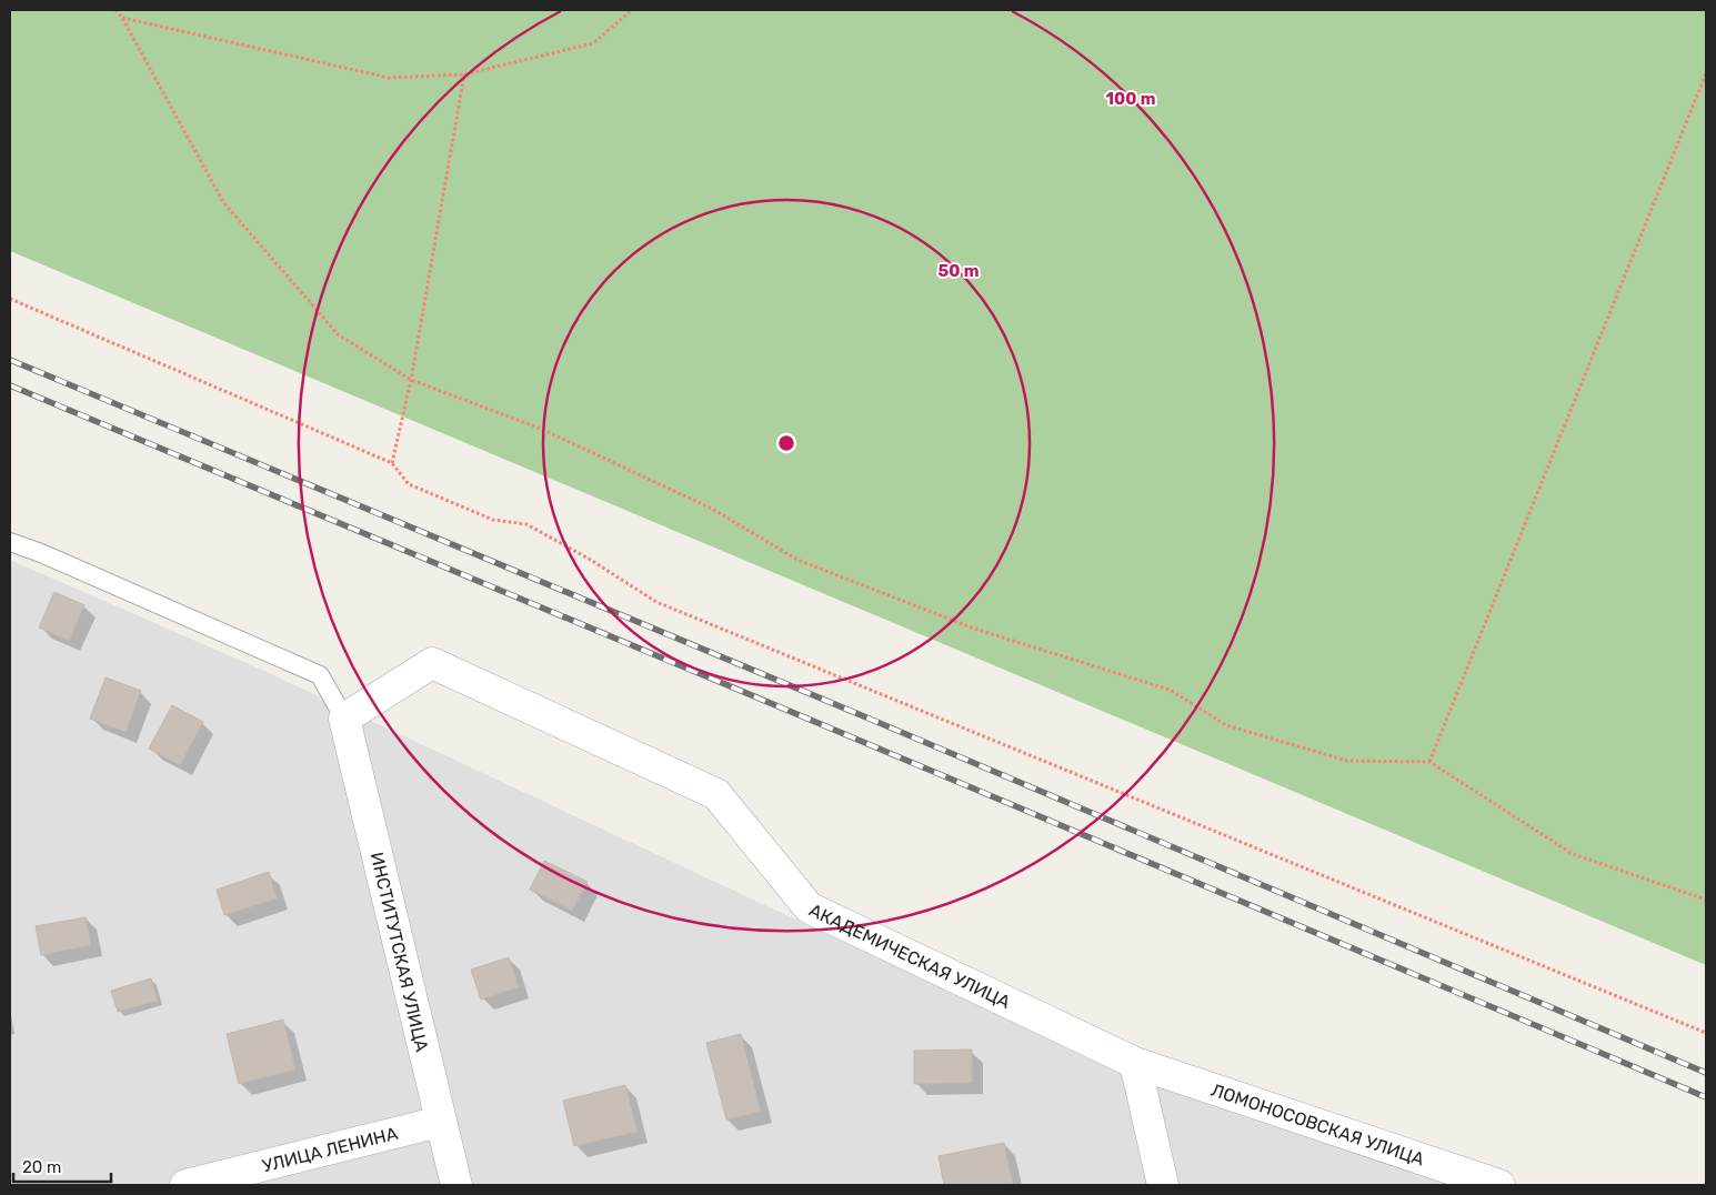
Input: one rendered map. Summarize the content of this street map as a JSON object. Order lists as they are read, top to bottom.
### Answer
{
  "streets": {
    "street": [
      "ИНСТИТУТСКАЯ УЛИЦА",
      "АКАДЕМИЧЕСКАЯ УЛИЦА",
      "ЛОМОНОСОВСКАЯ УЛИЦА",
      "УЛИЦА ЛЕНИНА"
    ]
  },
  "crossings": [
    ["ИНСТИТУТСКАЯ УЛИЦА", "АКАДЕМИЧЕСКАЯ УЛИЦА"],
    ["ИНСТИТУТСКАЯ УЛИЦА", "УЛИЦА ЛЕНИНА"],
    ["АКАДЕМИЧЕСКАЯ УЛИЦА", "ЛОМОНОСОВСКАЯ УЛИЦА"]
  ],
  "scale_bar": "20 m",
  "rings": ["100 m", "50 m"]
}
